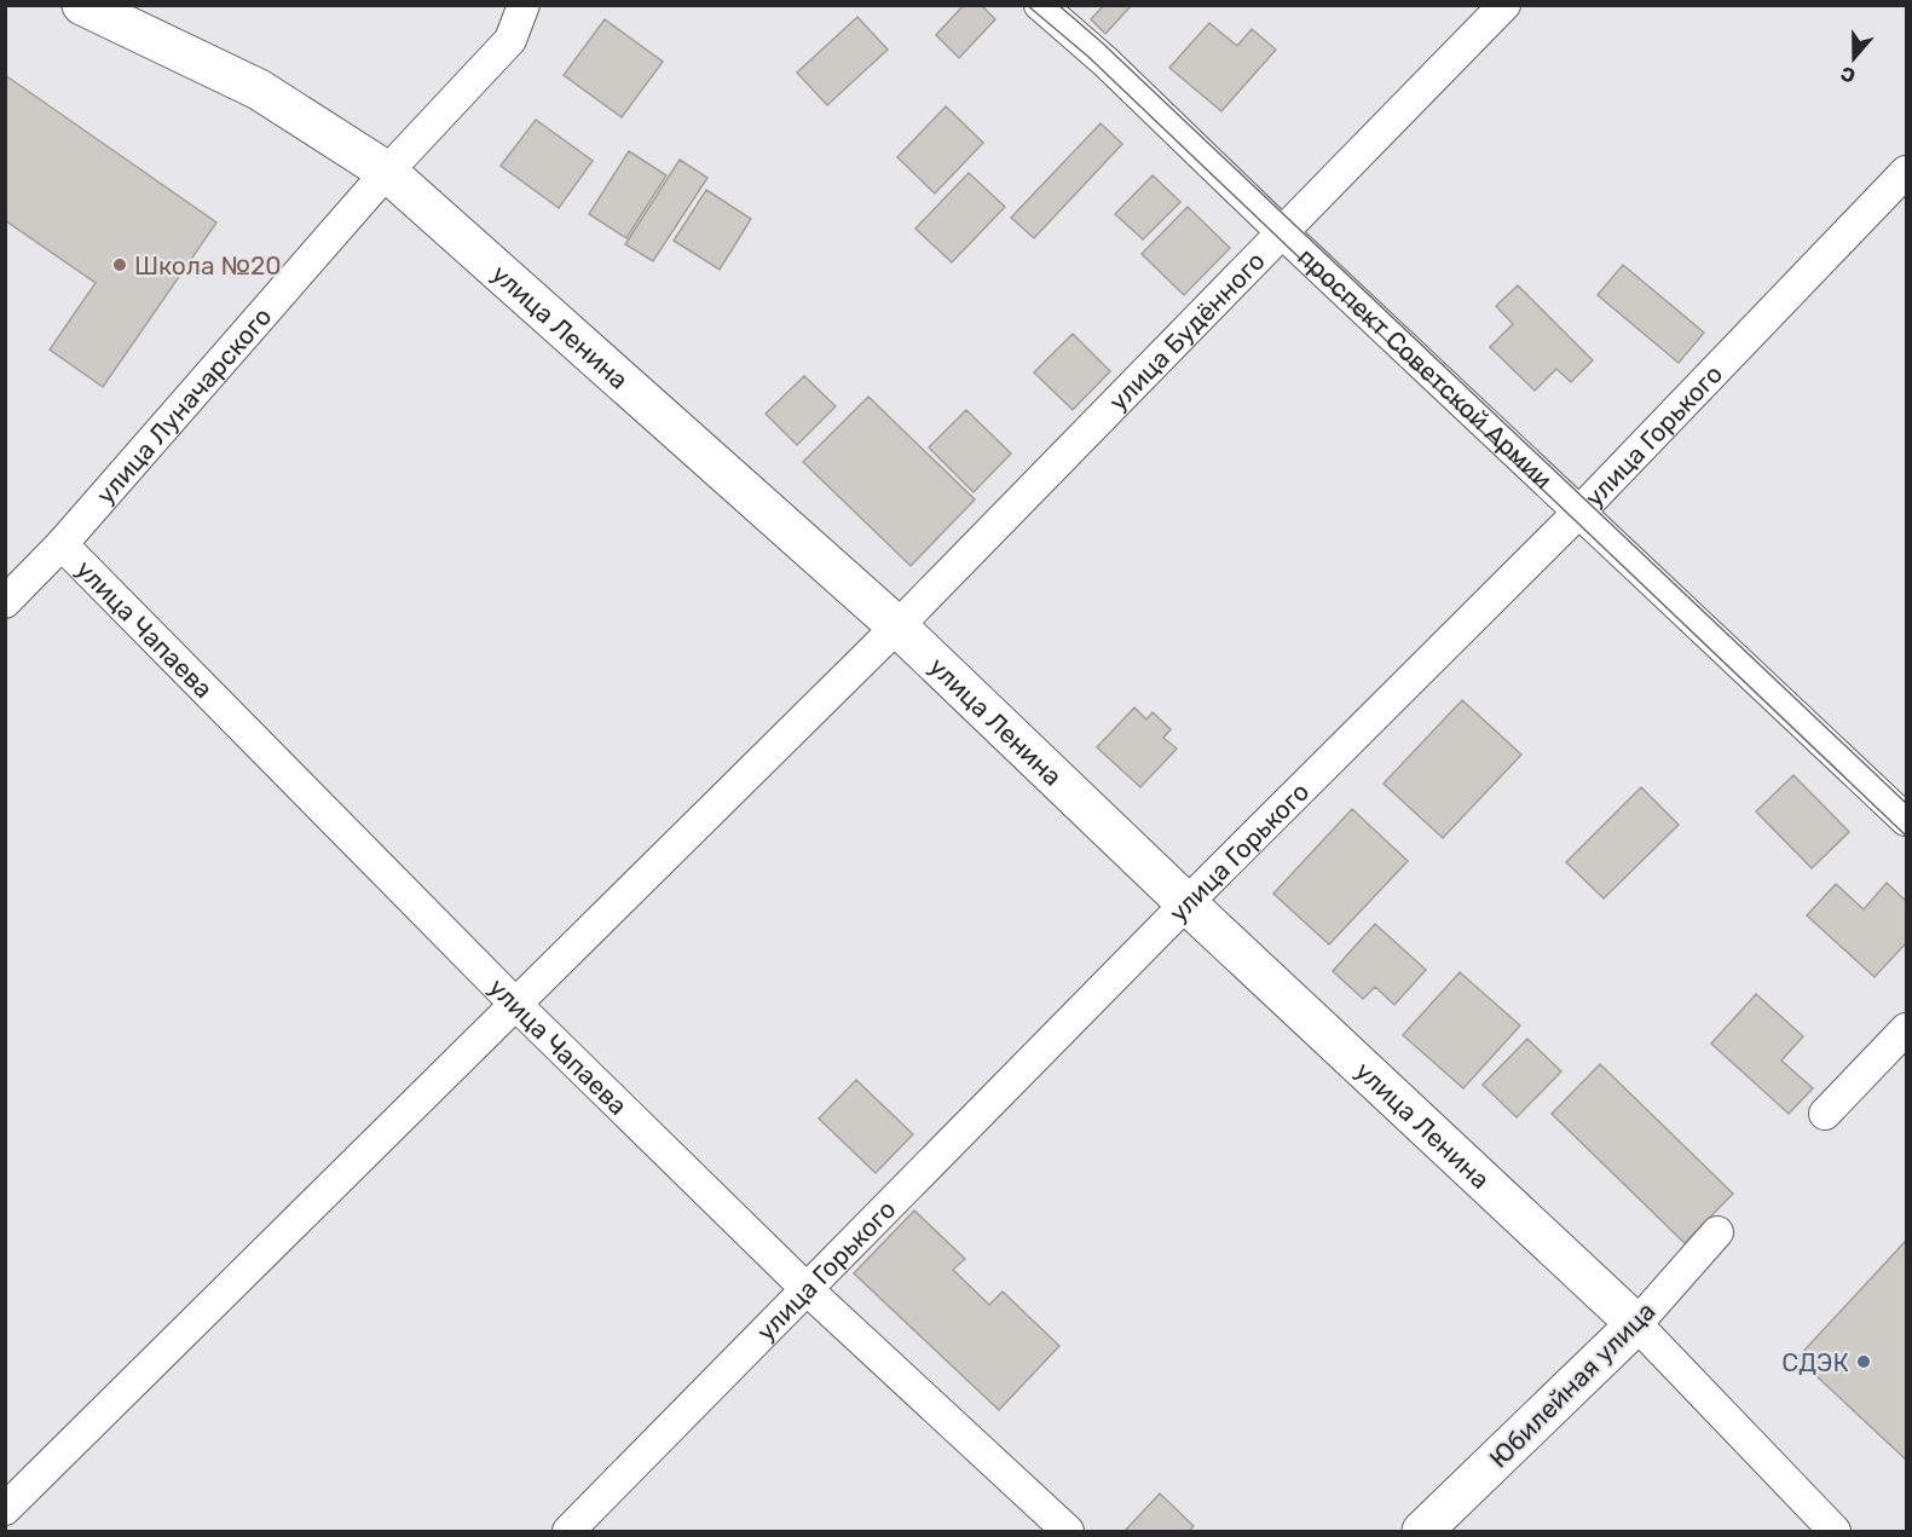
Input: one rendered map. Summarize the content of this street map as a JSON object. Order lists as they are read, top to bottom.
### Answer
{
  "streets": {
    "main road": ["улица Ленина", "Юбилейная улица"],
    "street": [
      "улица Будённого",
      "проспект Советской Армии",
      "улица Луначарского",
      "улица Горького",
      "улица Чапаева"
    ]
  },
  "crossings": [
    ["улица Ленина", "улица Будённого"],
    ["улица Ленина", "улица Луначарского"],
    ["улица Ленина", "улица Горького"],
    ["улица Ленина", "Юбилейная улица"],
    ["улица Будённого", "проспект Советской Армии"],
    ["улица Будённого", "улица Чапаева"],
    ["проспект Советской Армии", "улица Горького"],
    ["улица Луначарского", "улица Чапаева"],
    ["улица Горького", "улица Чапаева"]
  ],
  "places": ["Школа №20", "СДЭК"],
  "north": "bottom"
}
